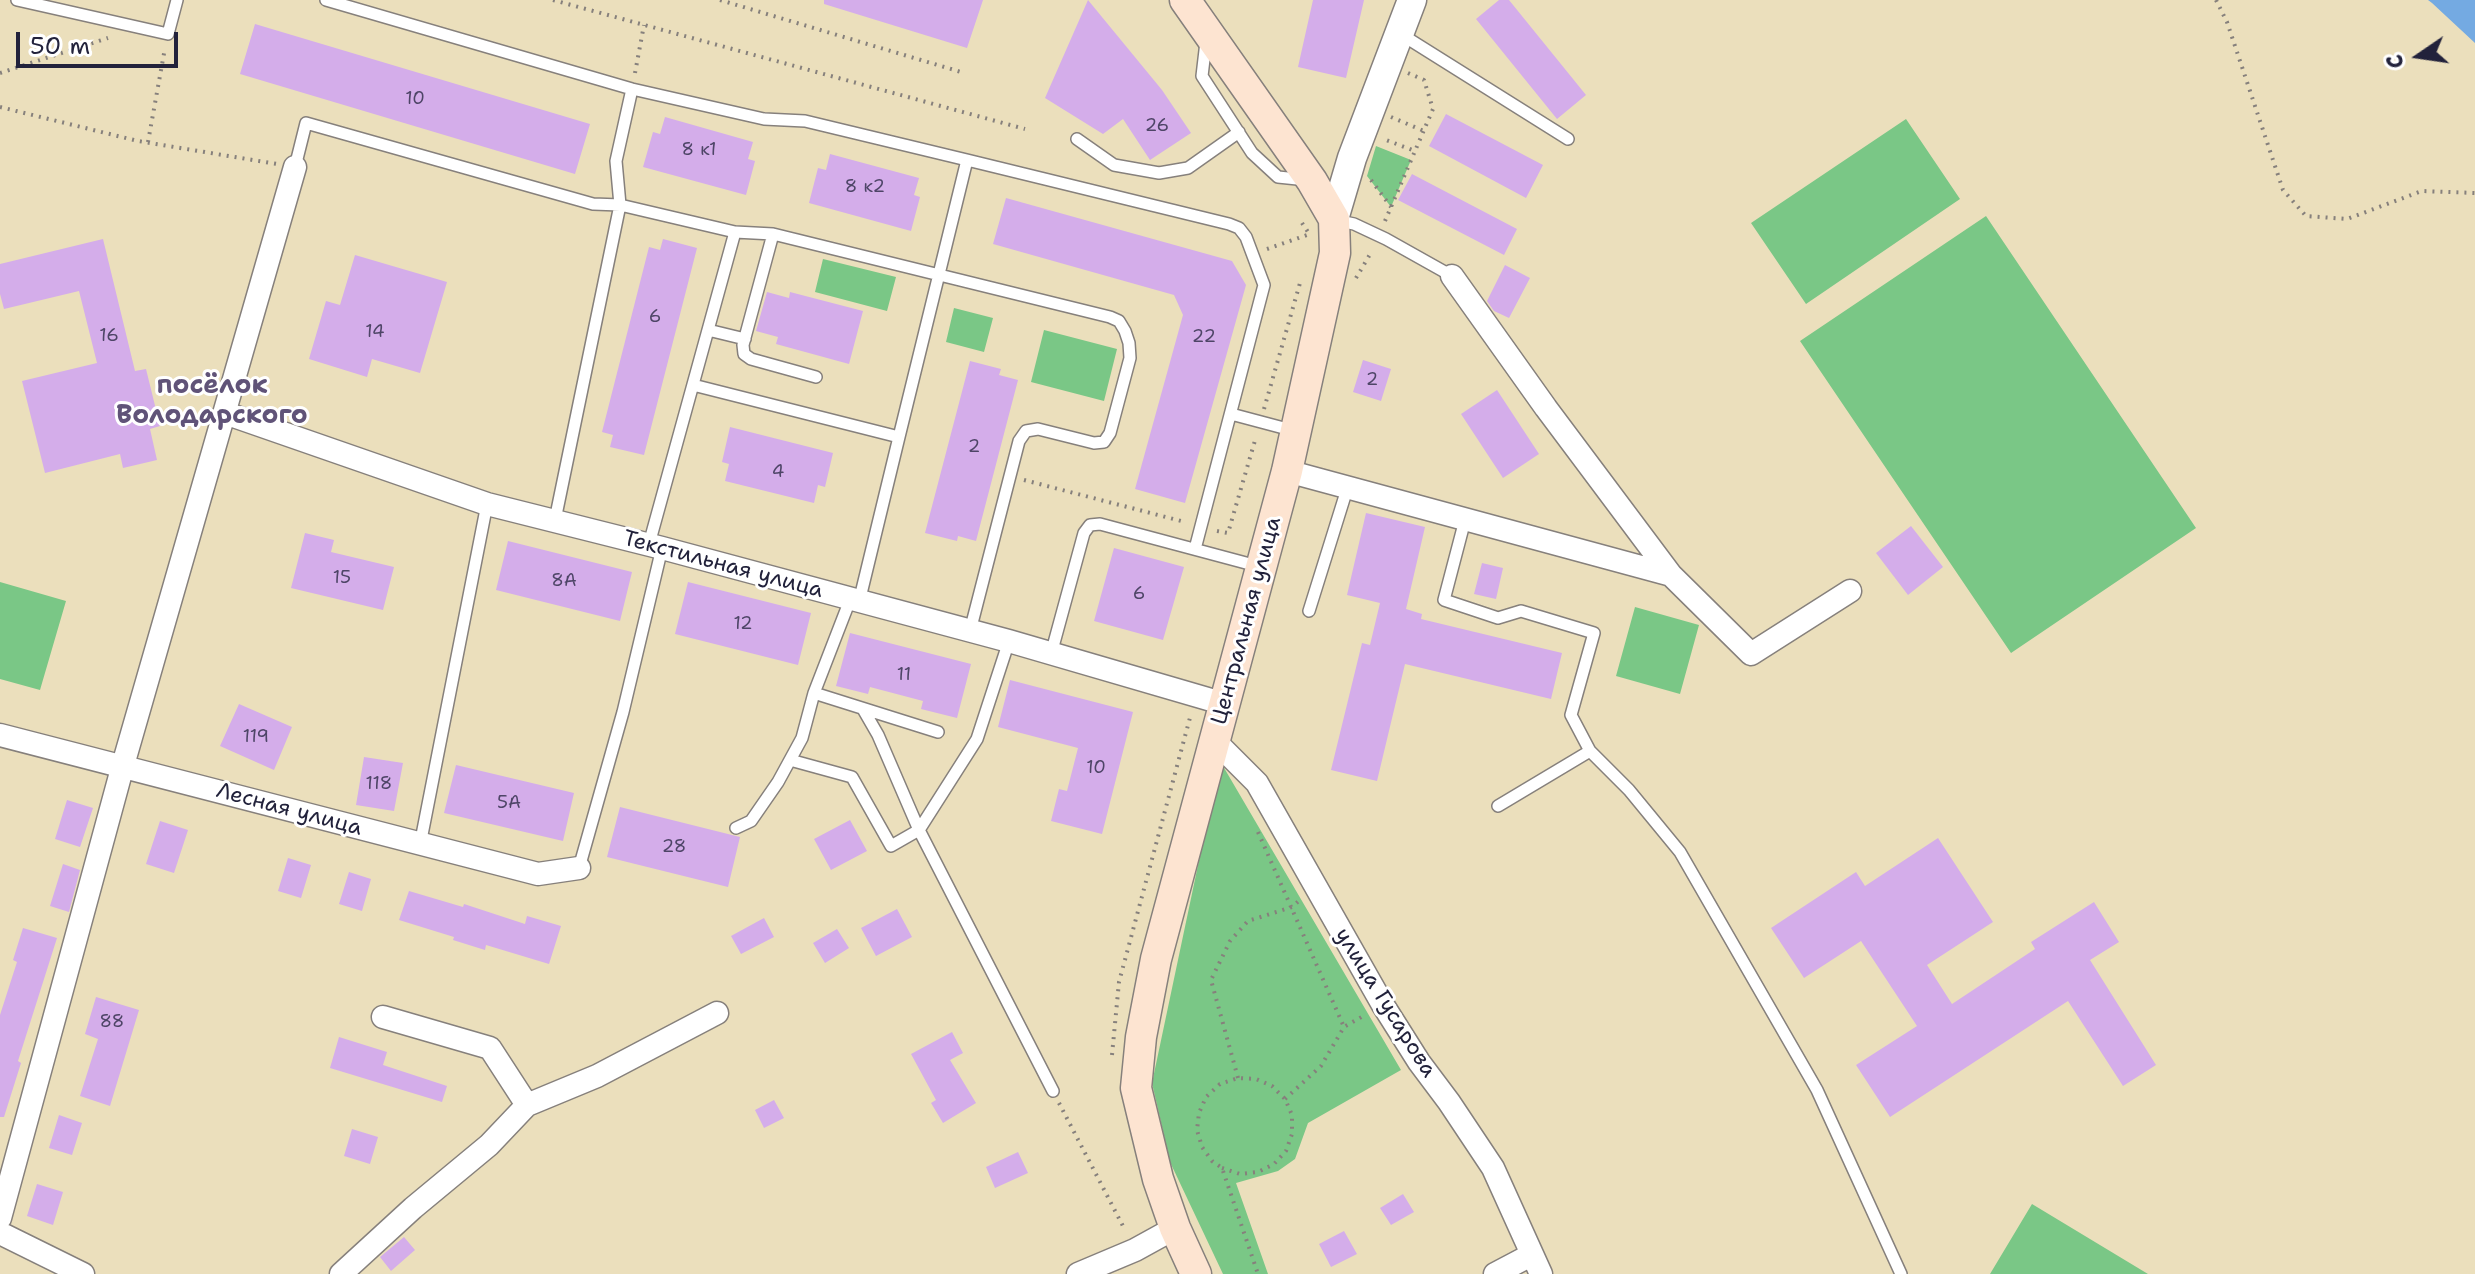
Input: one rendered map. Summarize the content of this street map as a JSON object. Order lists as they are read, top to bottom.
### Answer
{
  "streets": {
    "main road": ["Центральная улица"],
    "street": ["Текстильная улица", "Лесная улица", "улица Гусарова"]
  },
  "crossings": [
    ["Текстильная улица", "Центральная улица"],
    ["Центральная улица", "улица Гусарова"]
  ],
  "districts": ["посёлок Володарского"],
  "house_numbers": [
    "10",
    "26",
    "8 к1",
    "8 к2",
    "6",
    "14",
    "16",
    "22",
    "2",
    "2",
    "4",
    "15",
    "8А",
    "6",
    "12",
    "11",
    "119",
    "10",
    "118",
    "5А",
    "28",
    "88"
  ],
  "scale_bar": "50 m",
  "north": "left"
}
